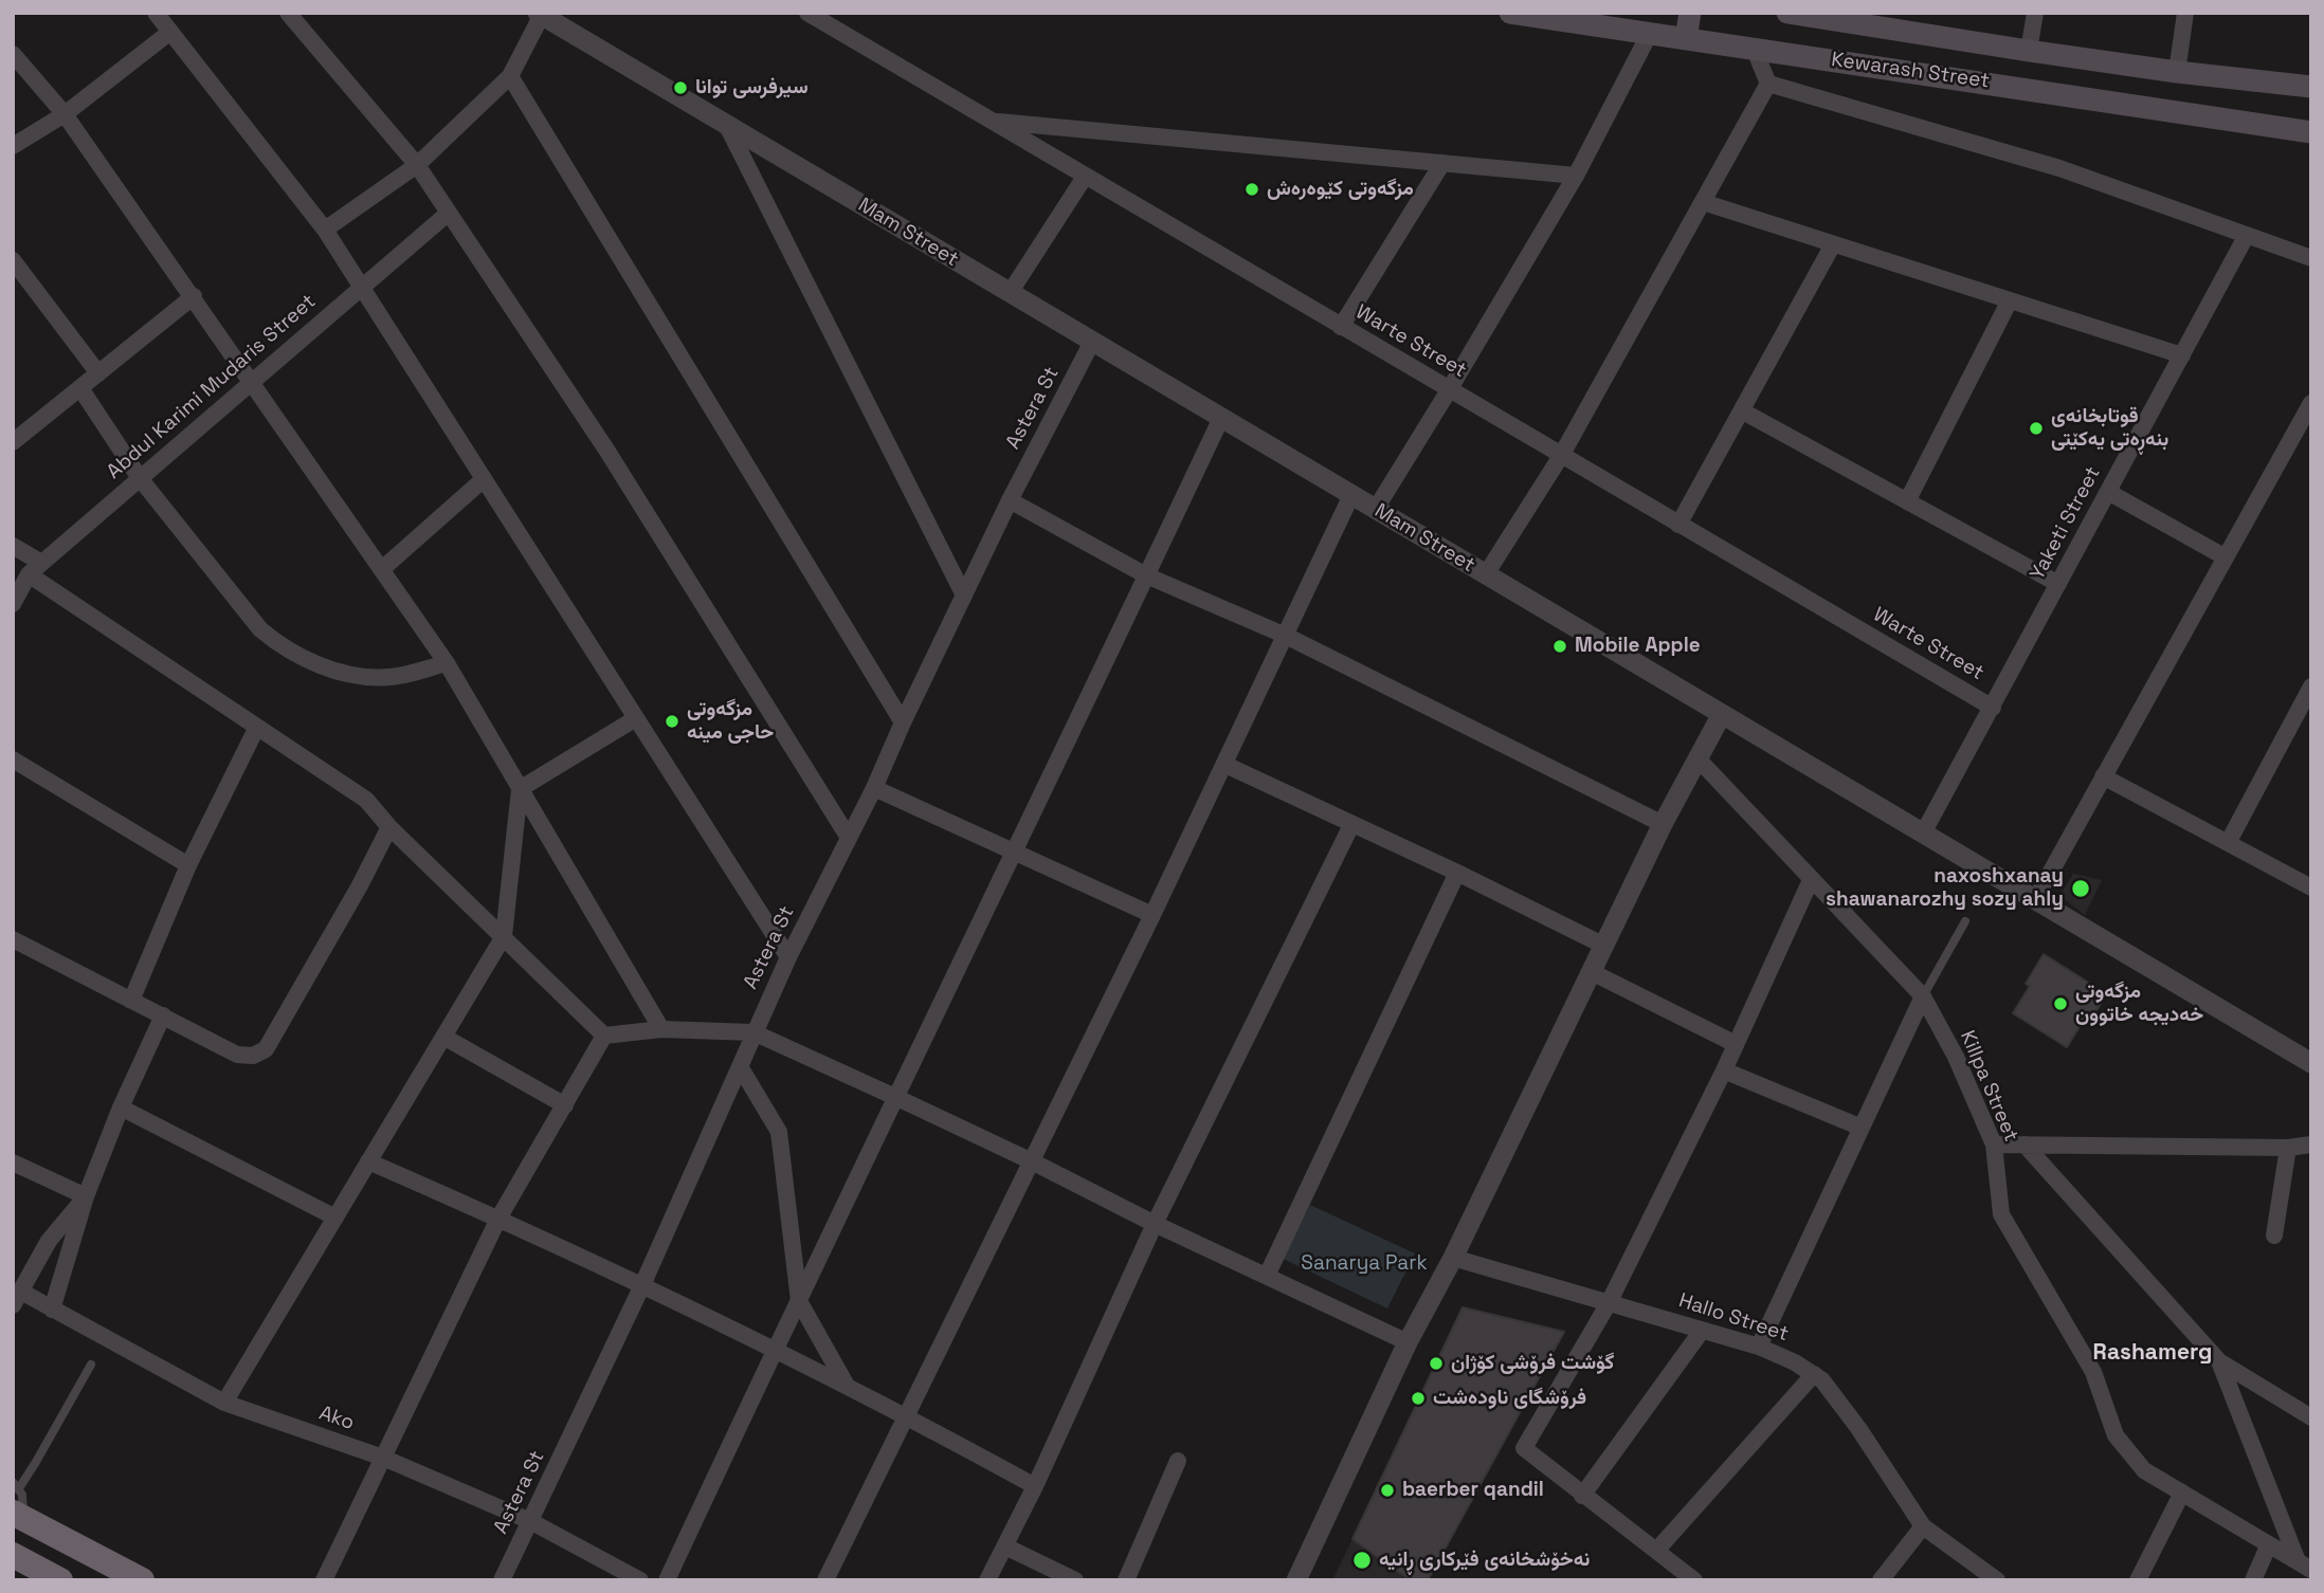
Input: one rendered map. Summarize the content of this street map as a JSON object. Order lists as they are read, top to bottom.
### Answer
{
  "streets": {
    "main road": ["Kewarash Street"],
    "street": [
      "Mam Street",
      "Warte Street",
      "Abdul Karimi Mudaris Street",
      "Astera St",
      "Yaketi Street",
      "Killpa Street",
      "Hallo Street",
      "Ako"
    ]
  },
  "crossings": [
    ["Mam Street", "Astera St"],
    ["Mam Street", "Yaketi Street"],
    ["Warte Street", "Yaketi Street"],
    ["Astera St", "Ako"]
  ],
  "districts": ["Rashamerg"],
  "parks": ["Sanarya Park"],
  "places": [
    "سيرفرسى توانا",
    "مزگەوتی کێوەرەش",
    "قوتابخانەی بنەڕەتی یەکێتی",
    "Mobile Apple",
    "مزگەوتی حاجی مینە",
    "naxoshxanay shawanarozhy sozy ahly",
    "مزگەوتی خەدیجە خاتوون",
    "گۆشت فرۆشی کۆژان",
    "فرۆشگای ناوده‌شت",
    "baerber qandil",
    "نەخۆشخانەی فێرکاری ڕانیە"
  ]
}
